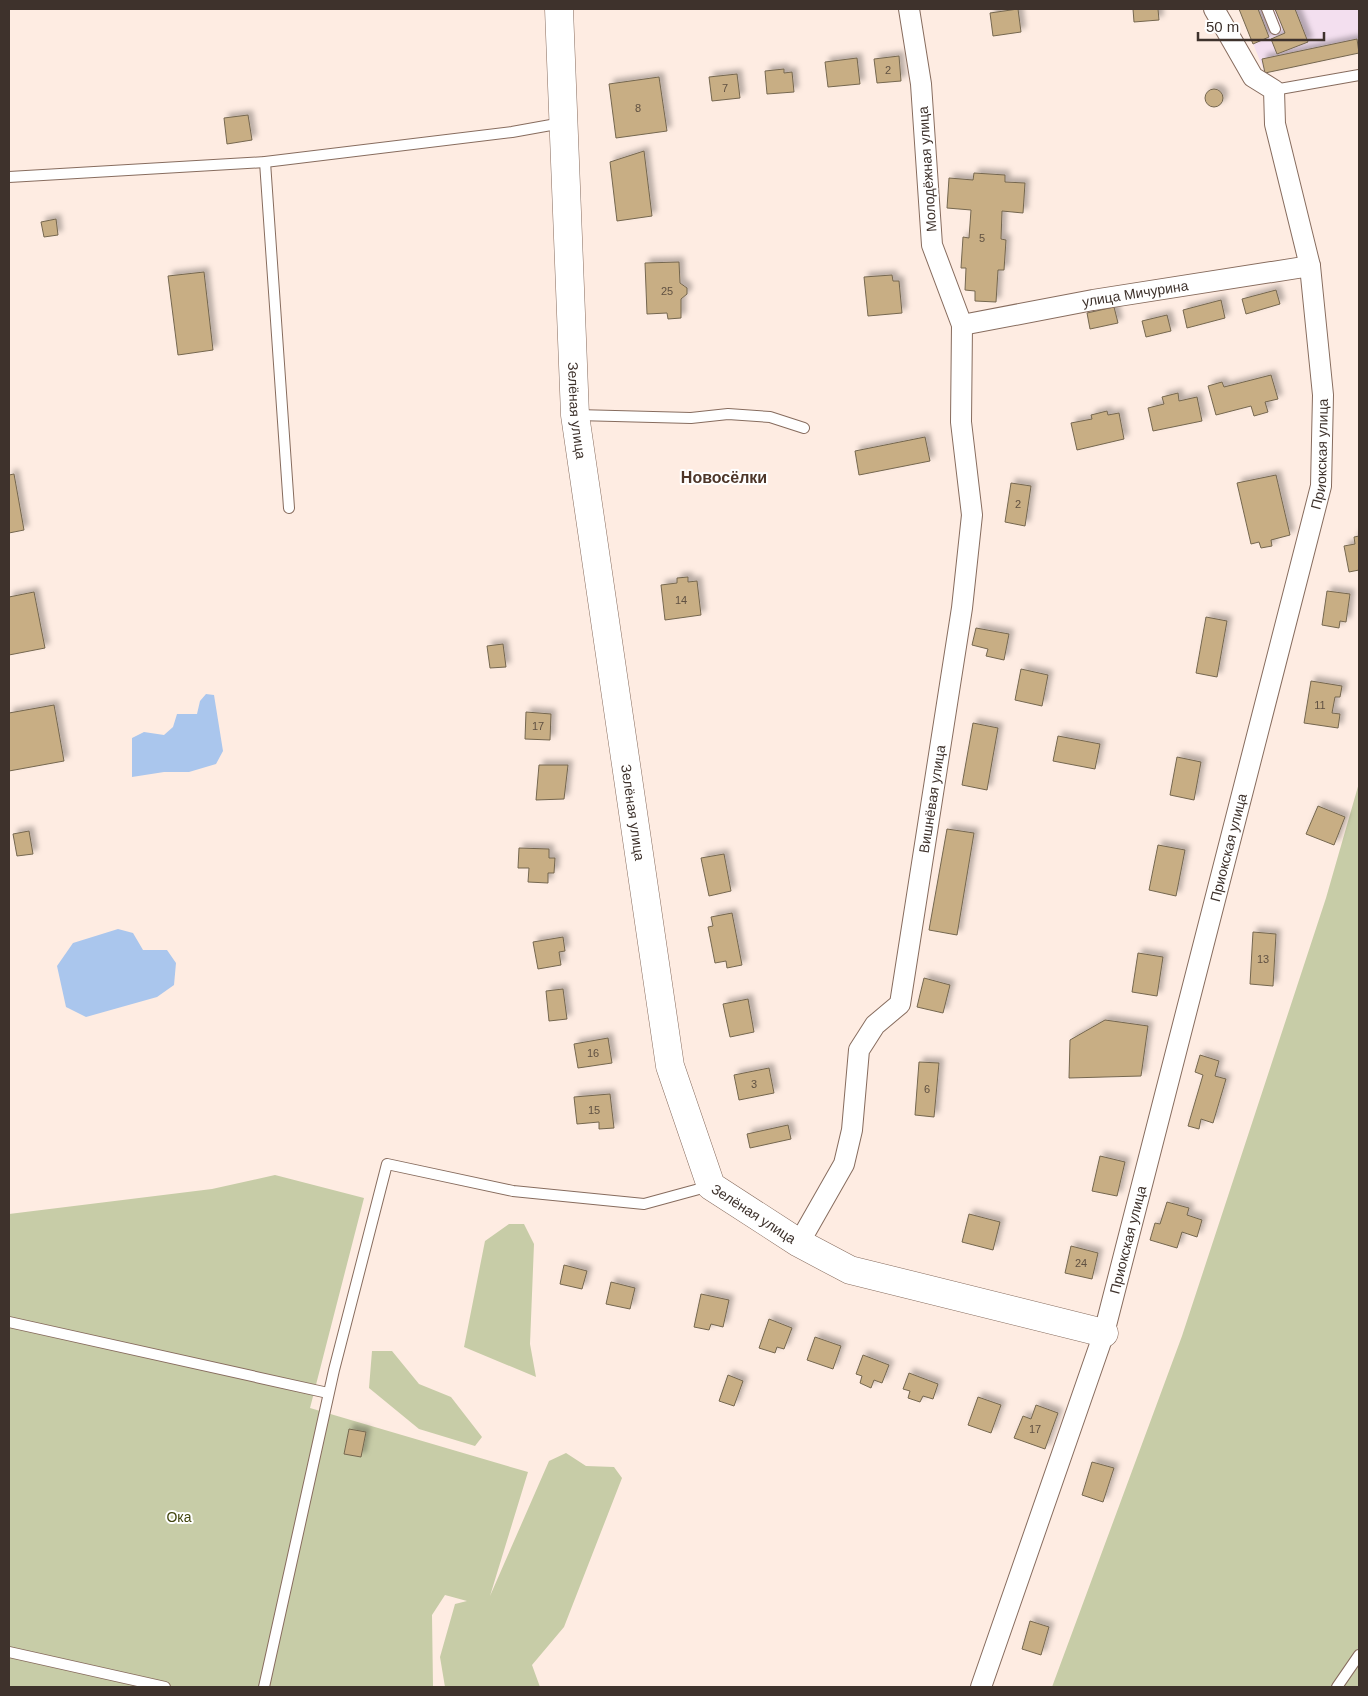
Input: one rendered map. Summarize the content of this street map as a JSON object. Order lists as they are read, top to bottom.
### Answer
{
  "streets": {
    "street": [
      "Молодёжная улица",
      "улица Мичурина",
      "Зелёная улица",
      "Приокская улица",
      "Вишнёвая улица"
    ]
  },
  "crossings": [
    ["Молодёжная улица", "улица Мичурина"],
    ["Молодёжная улица", "Вишнёвая улица"],
    ["улица Мичурина", "Приокская улица"],
    ["улица Мичурина", "Вишнёвая улица"],
    ["Зелёная улица", "Приокская улица"],
    ["Зелёная улица", "Вишнёвая улица"]
  ],
  "districts": ["Новосёлки"],
  "parks": ["Ока"],
  "house_numbers": [
    "2",
    "7",
    "8",
    "5",
    "25",
    "2",
    "14",
    "11",
    "17",
    "13",
    "16",
    "3",
    "6",
    "15",
    "24",
    "17"
  ],
  "scale_bar": "50 m"
}
